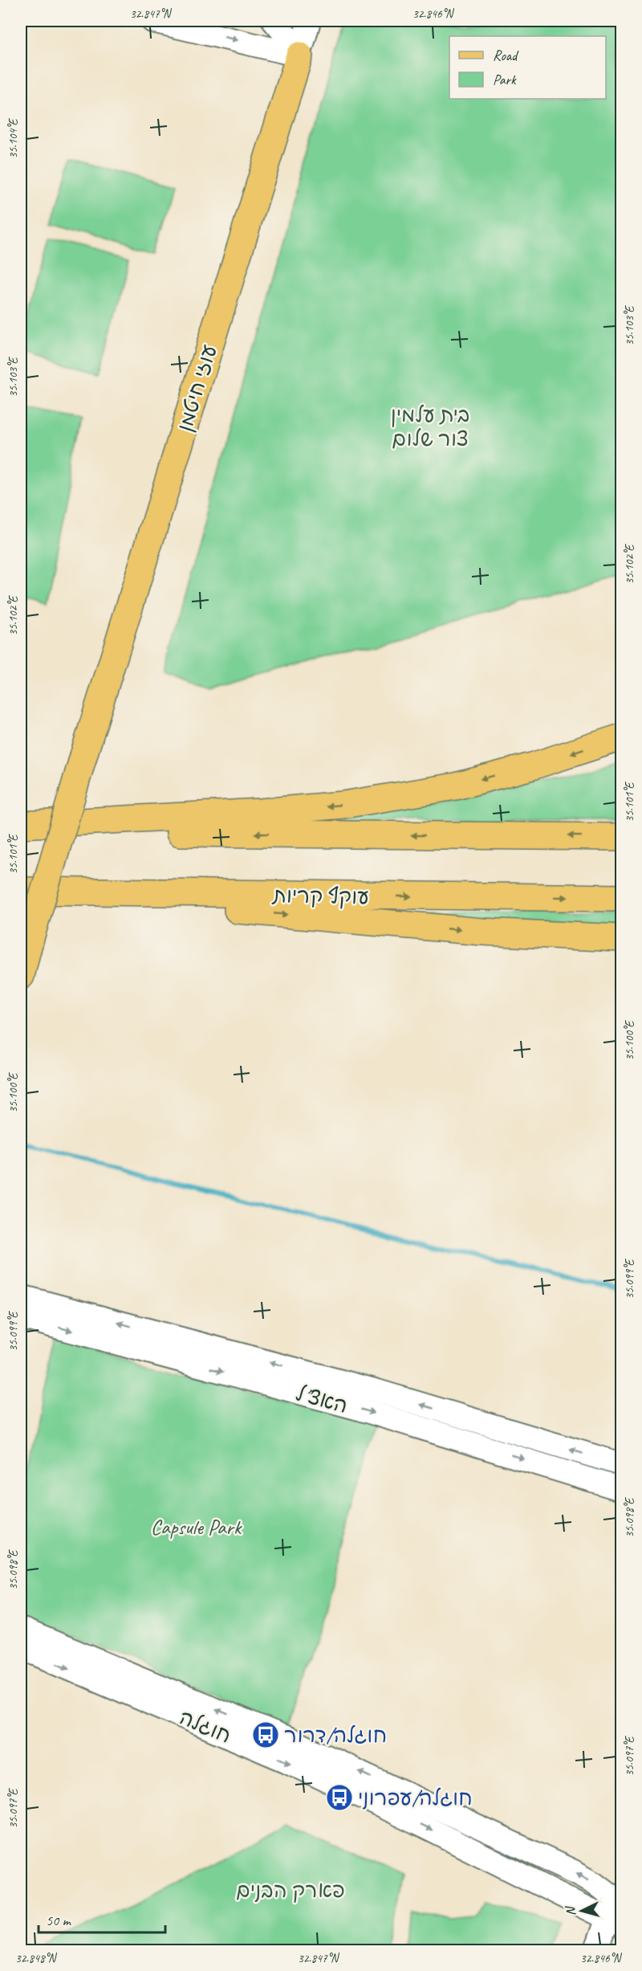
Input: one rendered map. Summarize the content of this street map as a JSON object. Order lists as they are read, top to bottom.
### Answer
{
  "streets": {
    "main road": ["עוזי חיטמן", "עוקף קריות"],
    "street": ["האצ\"ל", "חוגלה"]
  },
  "parks": ["בית עלמין צור שלום", "Capsule Park", "פארק הבנים"],
  "places": {
    "bus stop": ["חוגלה/דרור", "חוגלה/עפרוני"]
  },
  "legend": ["Road", "Park"],
  "scale_bar": "50 m",
  "north": "left",
  "coordinates": [
    "32.847°N",
    "32.846°N",
    "35.104°E",
    "35.103°E",
    "35.102°E",
    "35.101°E",
    "35.100°E",
    "35.099°E",
    "35.098°E",
    "35.097°E",
    "32.848°N"
  ]
}
